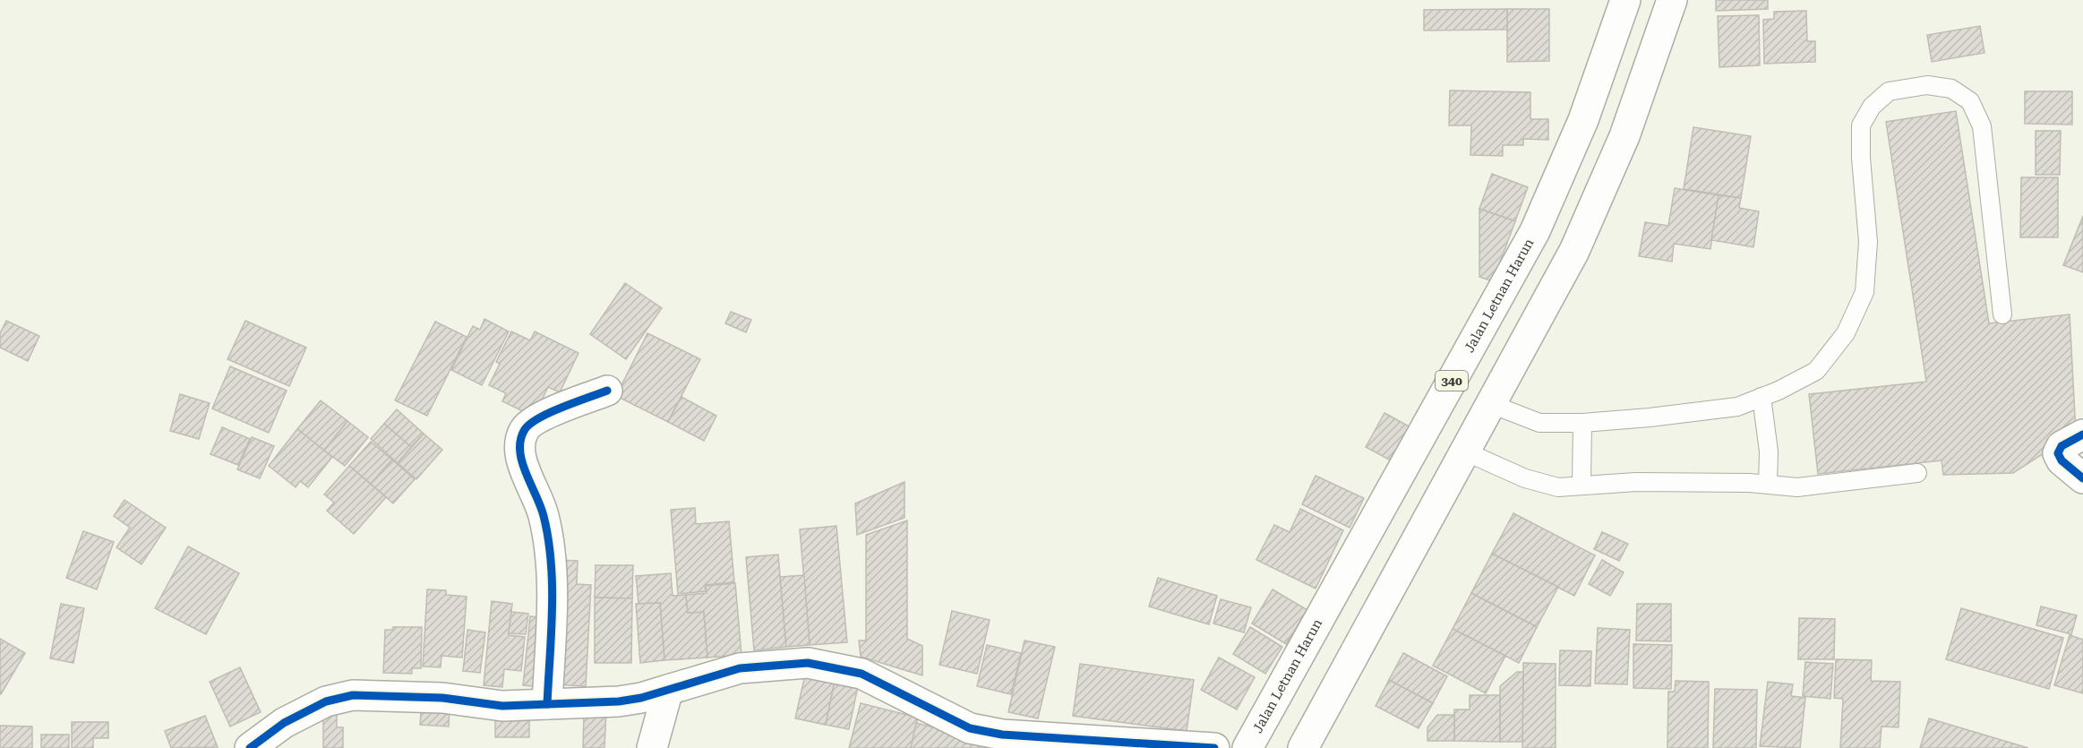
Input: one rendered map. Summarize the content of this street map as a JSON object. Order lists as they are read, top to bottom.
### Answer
{
  "streets": {
    "main road": ["Jalan Letnan Harun", "340"]
  }
}
